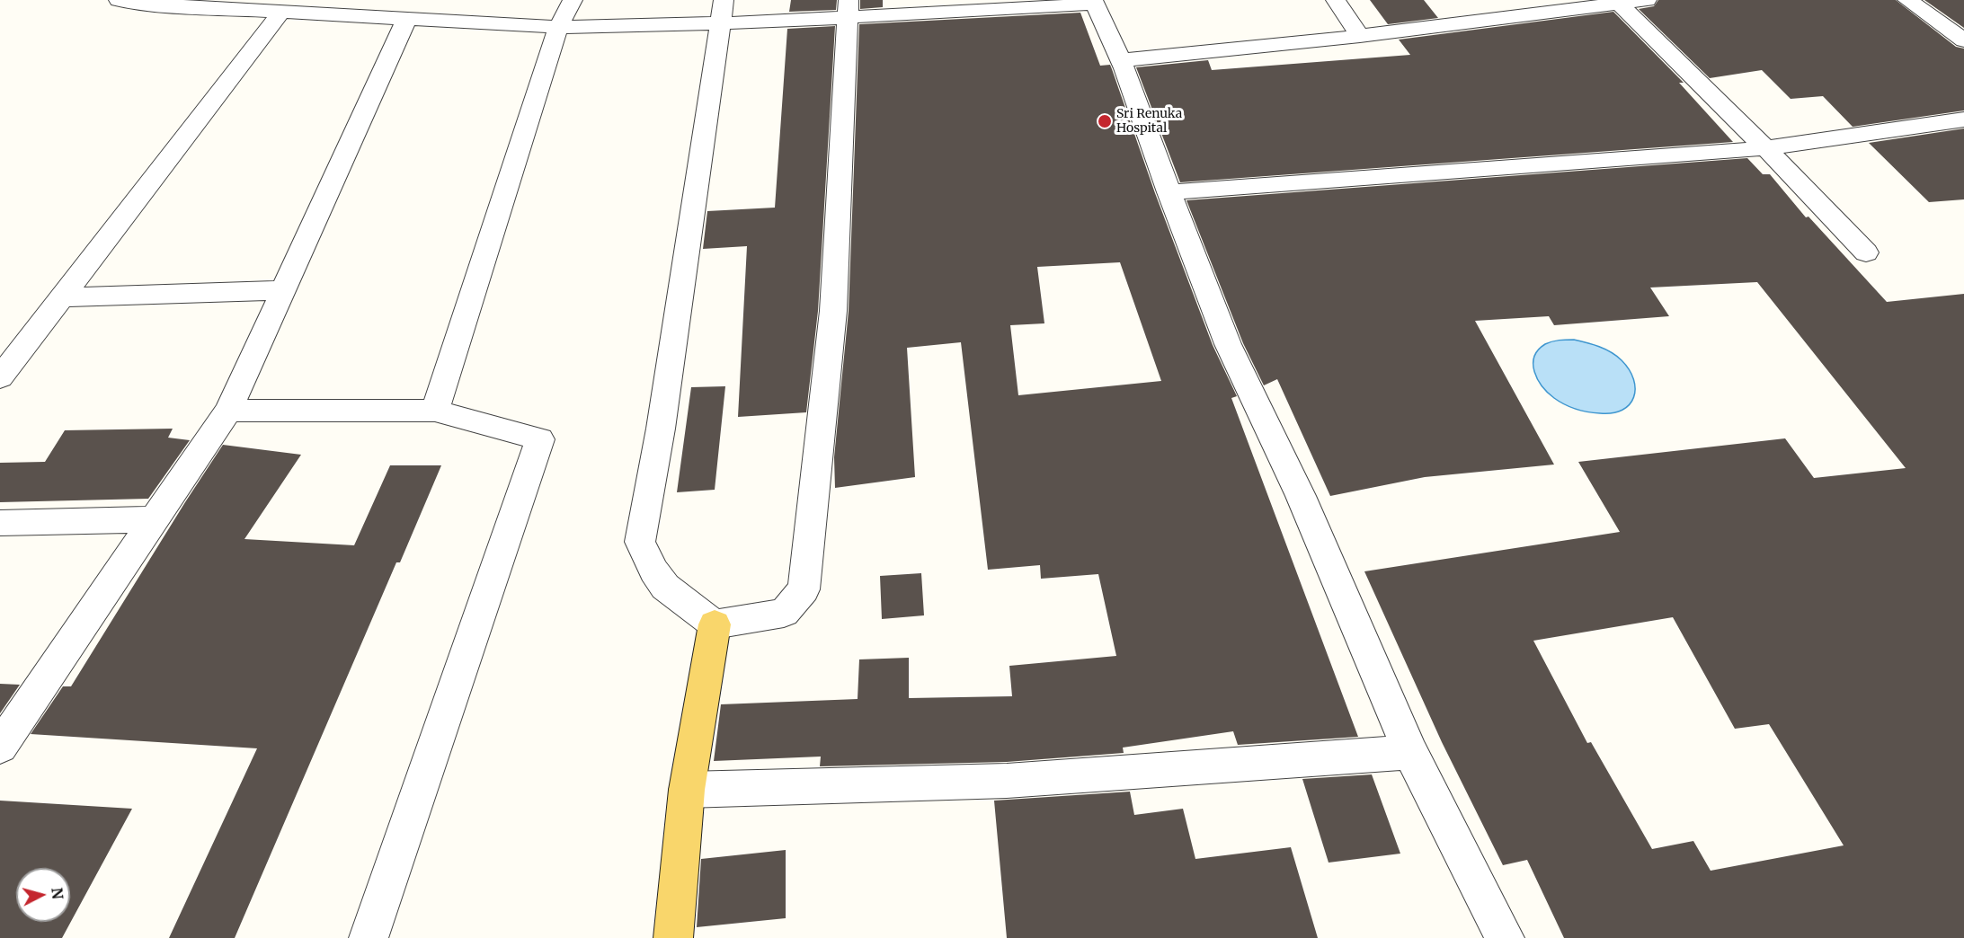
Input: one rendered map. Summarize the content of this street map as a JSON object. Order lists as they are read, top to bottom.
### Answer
{
  "places": ["Sri Renuka Hospital"],
  "north": "right"
}
